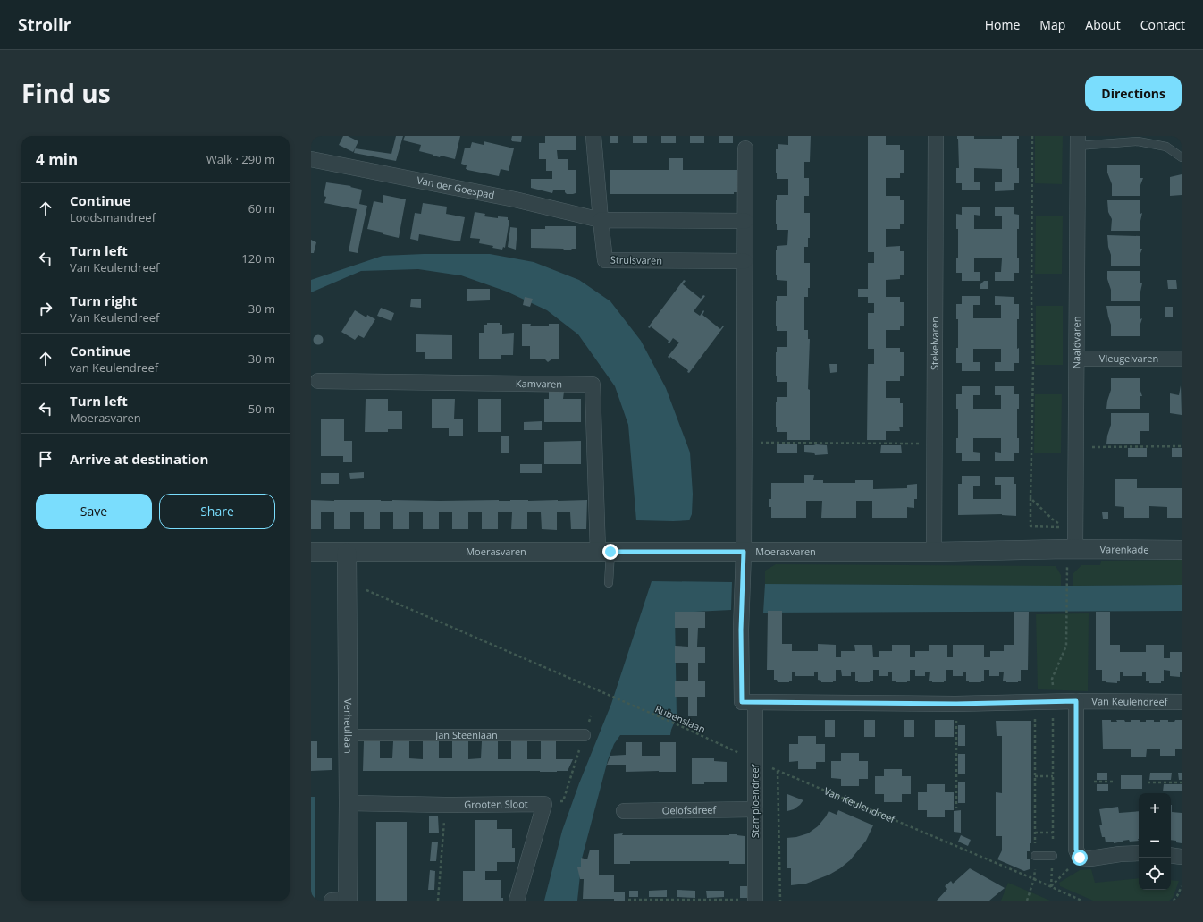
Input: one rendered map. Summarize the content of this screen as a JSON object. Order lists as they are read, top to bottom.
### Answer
{
  "streets": {
    "street": [
      "Van der Goespad",
      "Struisvaren",
      "Naaldvaren",
      "Stekelvaren",
      "Vleugelvaren",
      "Kamvaren",
      "Varenkade",
      "Moerasvaren",
      "Van Keulendreef",
      "Verheullaan",
      "Jan Steenlaan",
      "Stampioendreef",
      "Grooten Sloot",
      "Oelofsdreef"
    ],
    "path": ["Rubenslaan"]
  },
  "crossings": [
    ["Van der Goespad", "Struisvaren"],
    ["Naaldvaren", "Vleugelvaren"],
    ["Naaldvaren", "Varenkade"],
    ["Naaldvaren", "Moerasvaren"],
    ["Stekelvaren", "Moerasvaren"],
    ["Kamvaren", "Moerasvaren"],
    ["Varenkade", "Moerasvaren"],
    ["Moerasvaren", "Van Keulendreef"],
    ["Moerasvaren", "Verheullaan"],
    ["Van Keulendreef", "Rubenslaan"],
    ["Van Keulendreef", "Stampioendreef"],
    ["Rubenslaan", "Verheullaan"],
    ["Rubenslaan", "Stampioendreef"],
    ["Verheullaan", "Jan Steenlaan"],
    ["Verheullaan", "Grooten Sloot"],
    ["Stampioendreef", "Oelofsdreef"]
  ],
  "page": {
    "header": "Strollr",
    "nav": [
      "Home",
      "Map",
      "About",
      "Contact"
    ],
    "title": "Find us",
    "buttons": [
      "Directions",
      ["Save", "Share"]
    ],
    "heading": ["4 min", "Walk · 290 m"],
    "list": [
      ["Continue", "Loodsmandreef", "60 m"],
      ["Turn left", "Van Keulendreef", "120 m"],
      ["Turn right", "Van Keulendreef", "30 m"],
      ["Continue", "van Keulendreef", "30 m"],
      ["Turn left", "Moerasvaren", "50 m"],
      "Arrive at destination"
    ],
    "map_buttons": ["+", "−"]
  }
}
